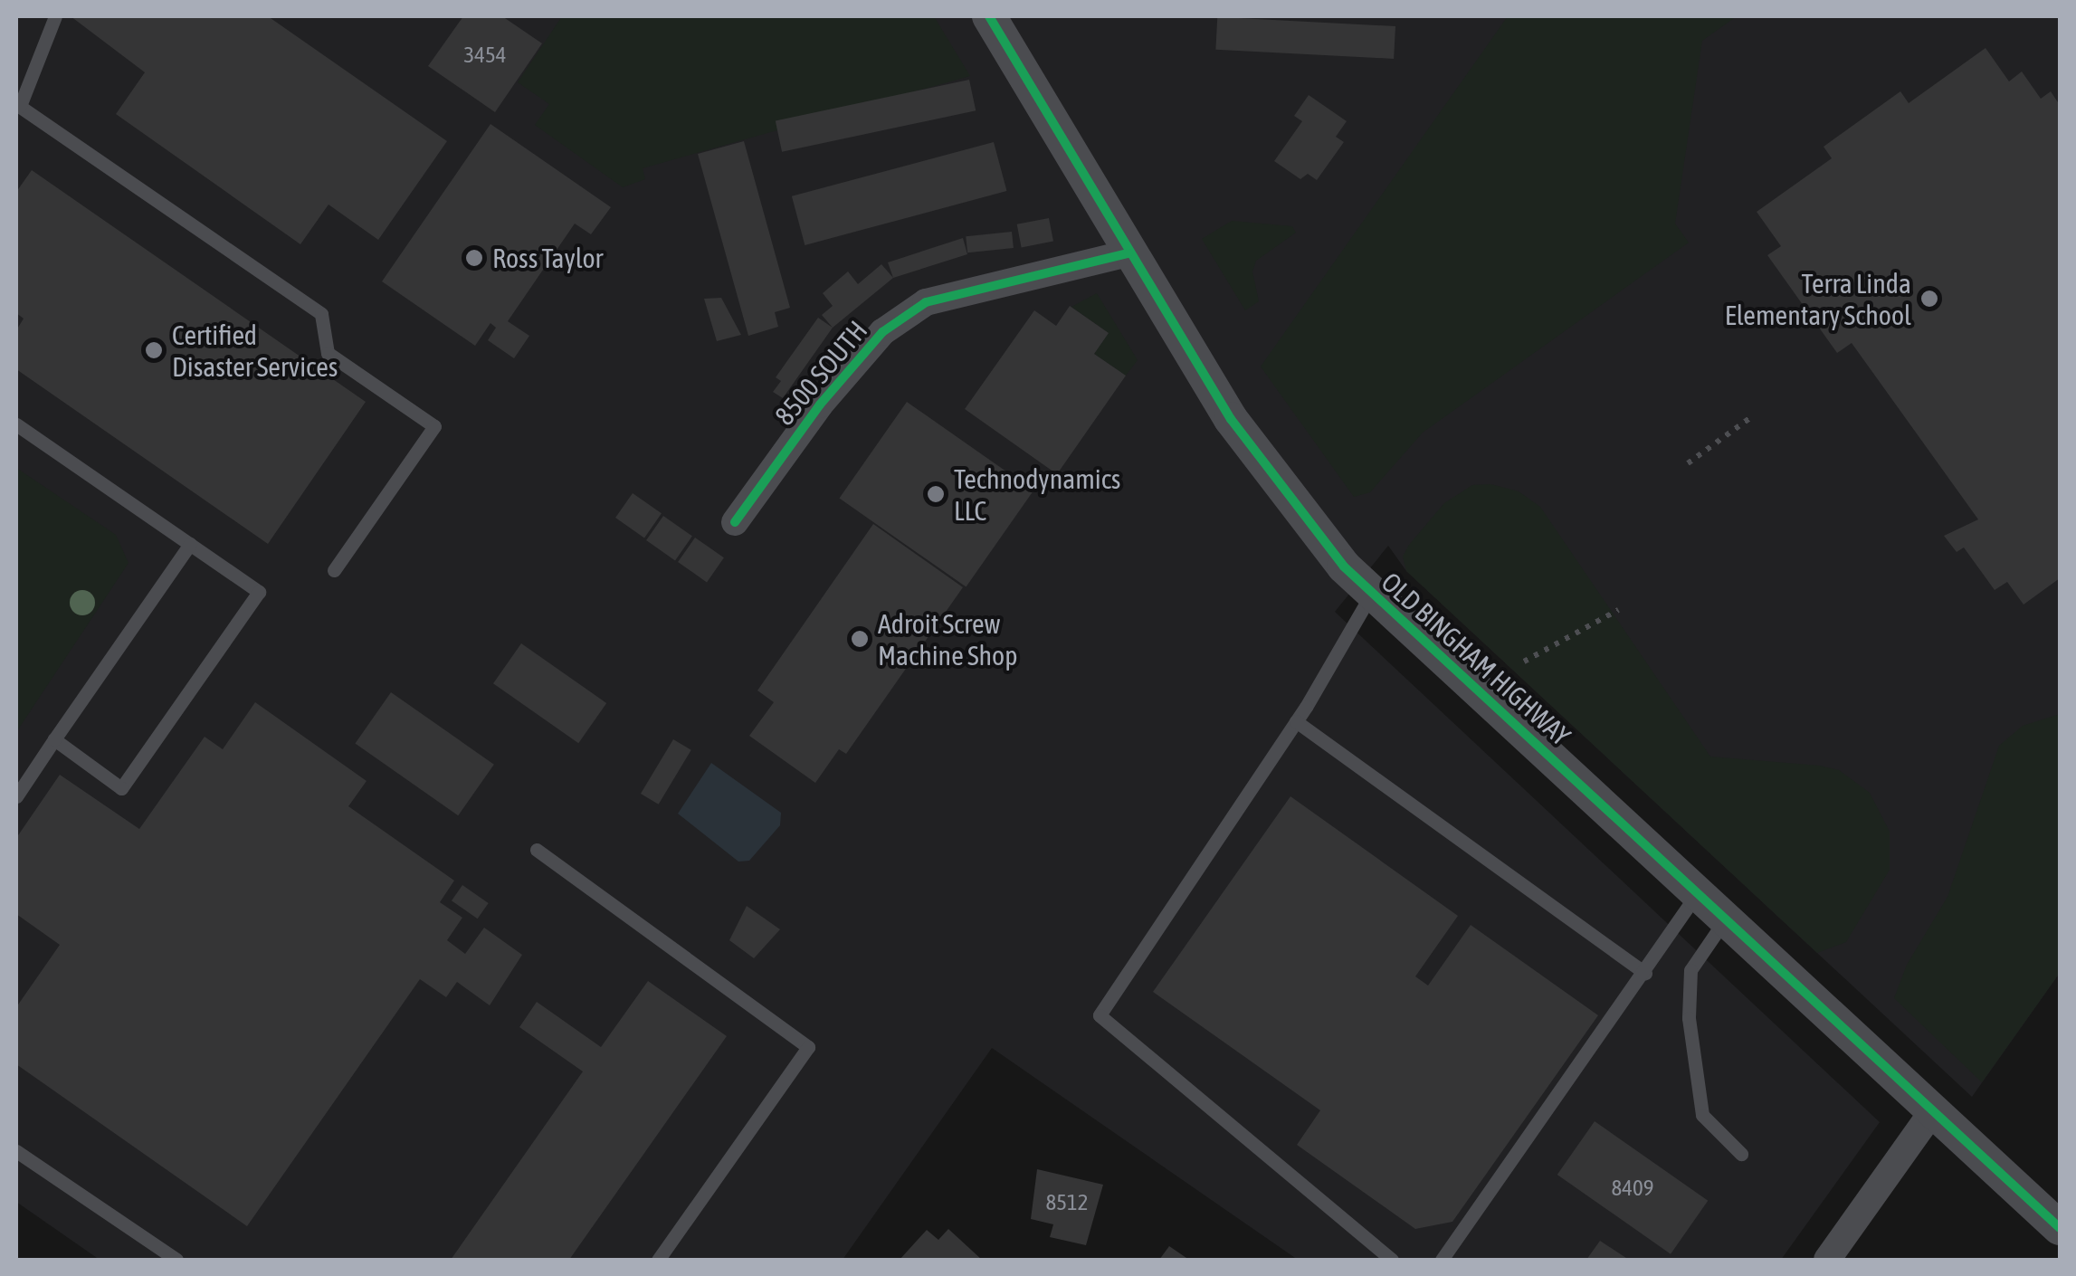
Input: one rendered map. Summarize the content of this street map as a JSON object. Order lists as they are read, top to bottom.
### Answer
{
  "streets": {
    "street": ["8500 SOUTH", "OLD BINGHAM HIGHWAY"]
  },
  "crossings": [
    ["8500 SOUTH", "OLD BINGHAM HIGHWAY"]
  ],
  "places": [
    "Ross Taylor",
    "Terra Linda Elementary School",
    "Certified Disaster Services",
    "Technodynamics LLC",
    "Adroit Screw Machine Shop"
  ],
  "house_numbers": ["3454", "8409", "8512"]
}
